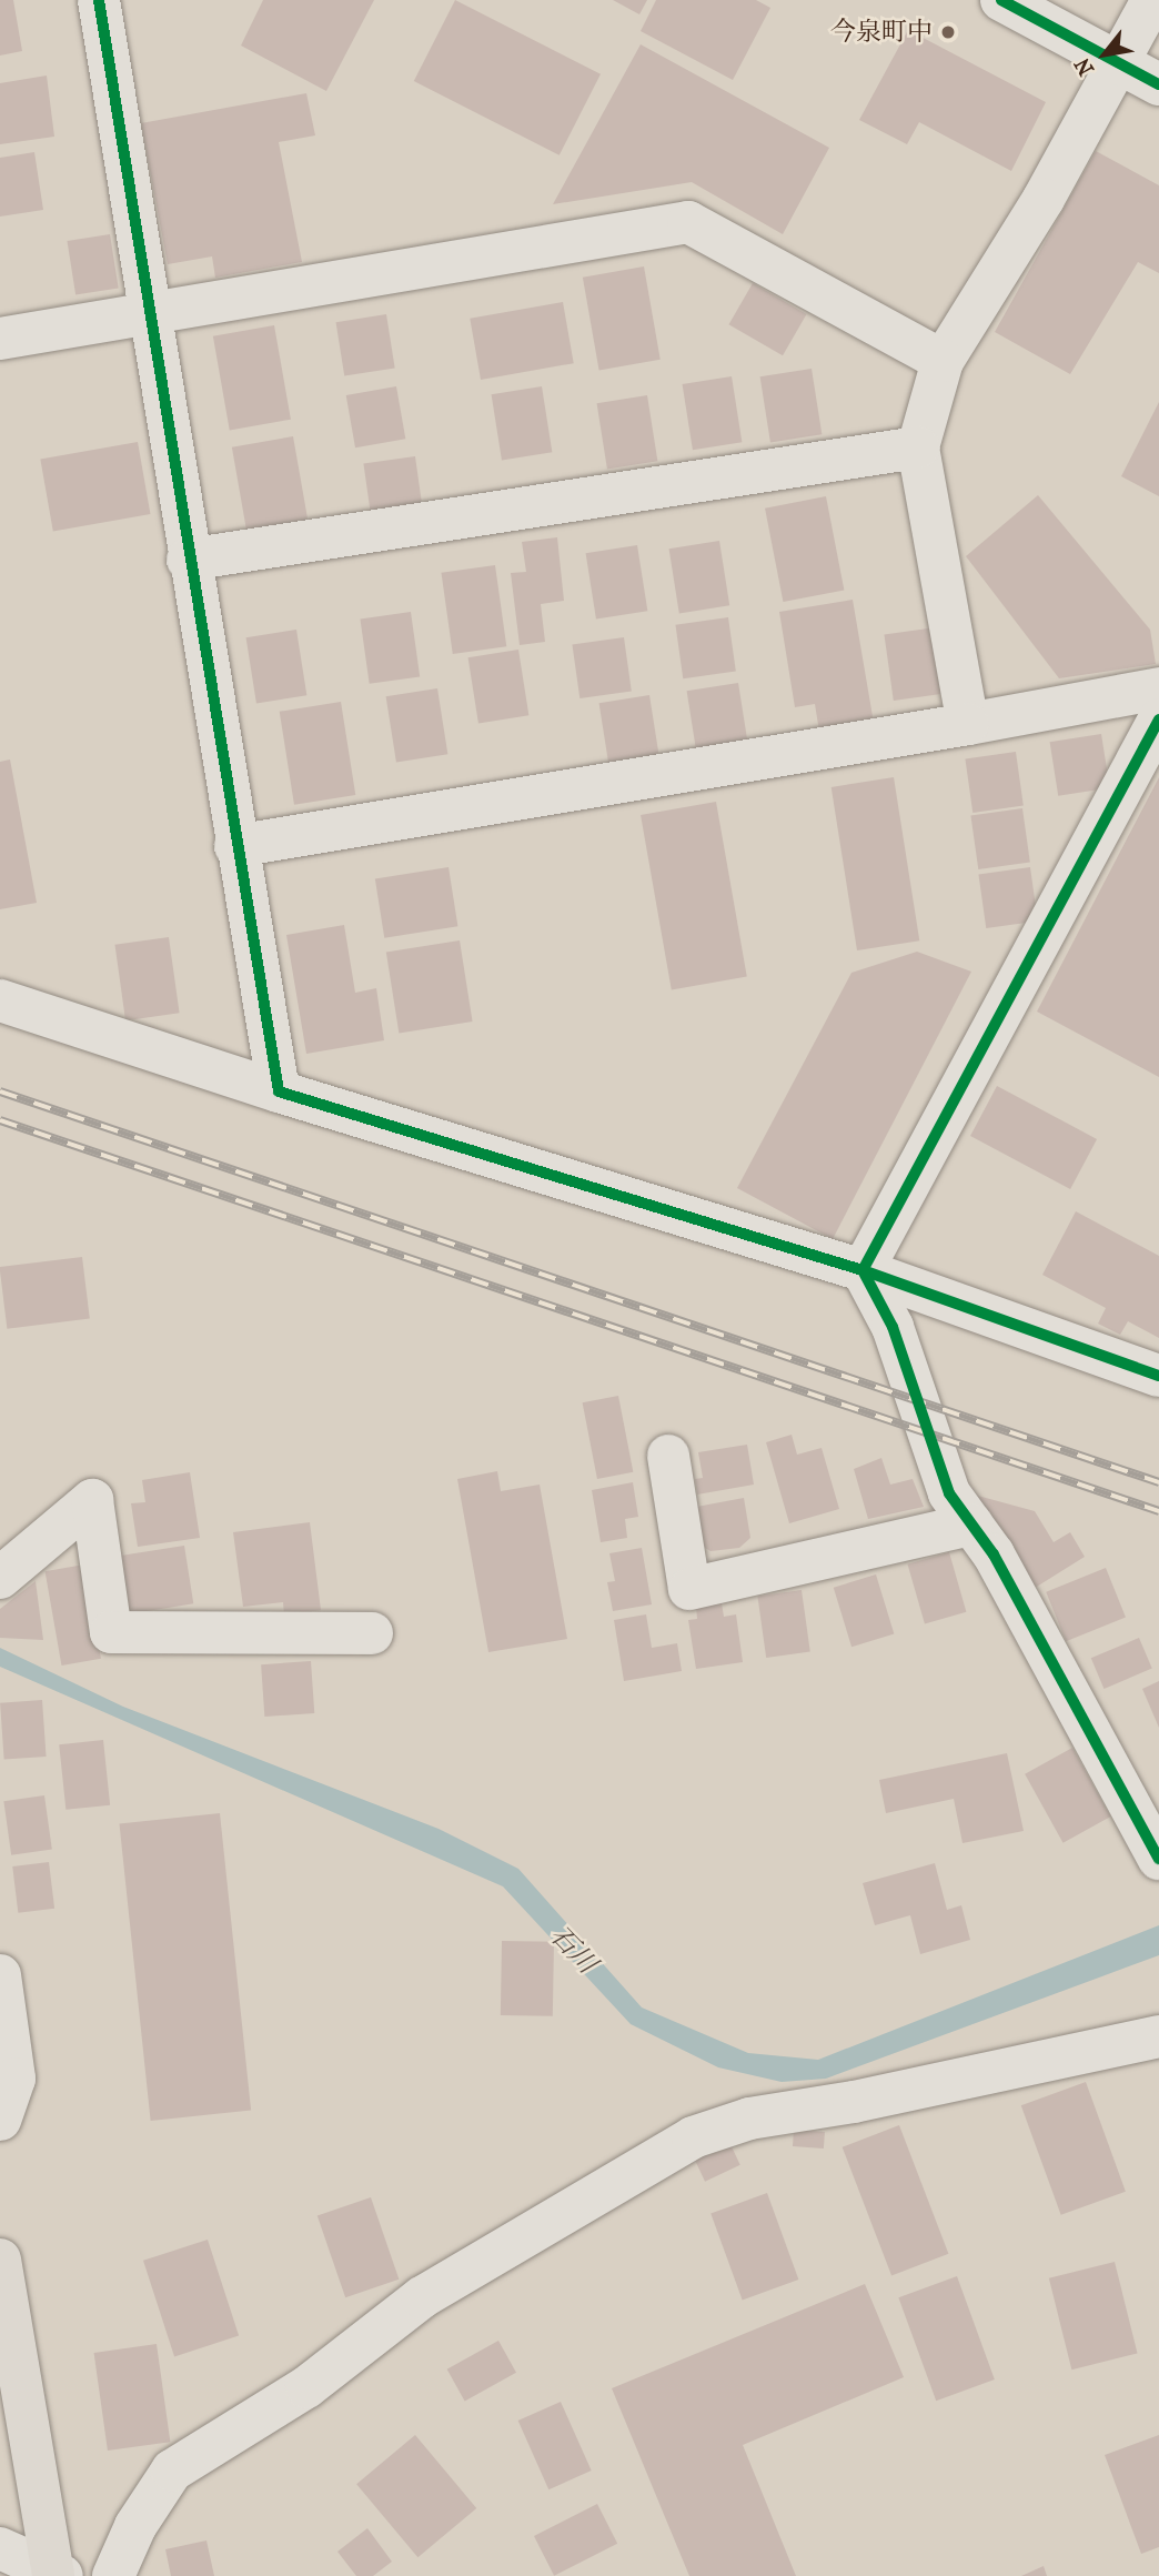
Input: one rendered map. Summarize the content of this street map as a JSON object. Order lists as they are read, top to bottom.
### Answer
{
  "water": ["石川"],
  "places": ["今泉町中"],
  "north": "bottom left"
}
